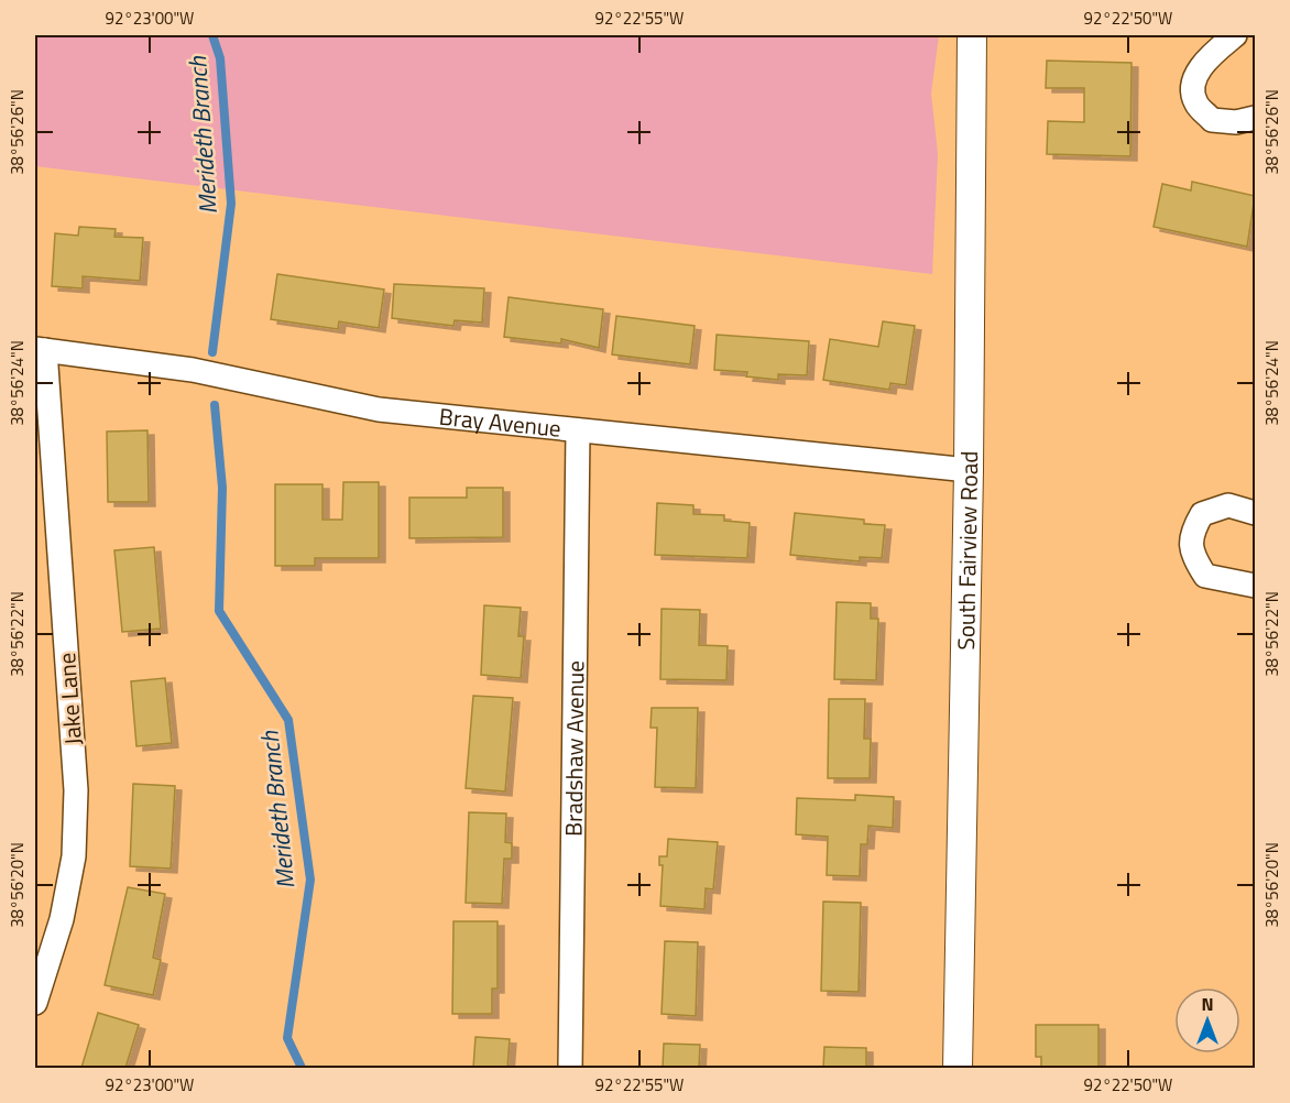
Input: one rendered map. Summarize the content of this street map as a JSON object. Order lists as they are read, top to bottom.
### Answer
{
  "streets": {
    "street": [
      "Bray Avenue",
      "South Fairview Road",
      "Jake Lane",
      "Bradshaw Avenue"
    ]
  },
  "crossings": [
    ["Bray Avenue", "South Fairview Road"],
    ["Bray Avenue", "Jake Lane"],
    ["Bray Avenue", "Bradshaw Avenue"]
  ],
  "water": ["Merideth Branch"],
  "north": "top",
  "coordinates": [
    "92°23'00\"W",
    "92°22'55\"W",
    "92°22'50\"W",
    "38°56'26\"N",
    "38°56'24\"N",
    "38°56'22\"N",
    "38°56'20\"N"
  ]
}
